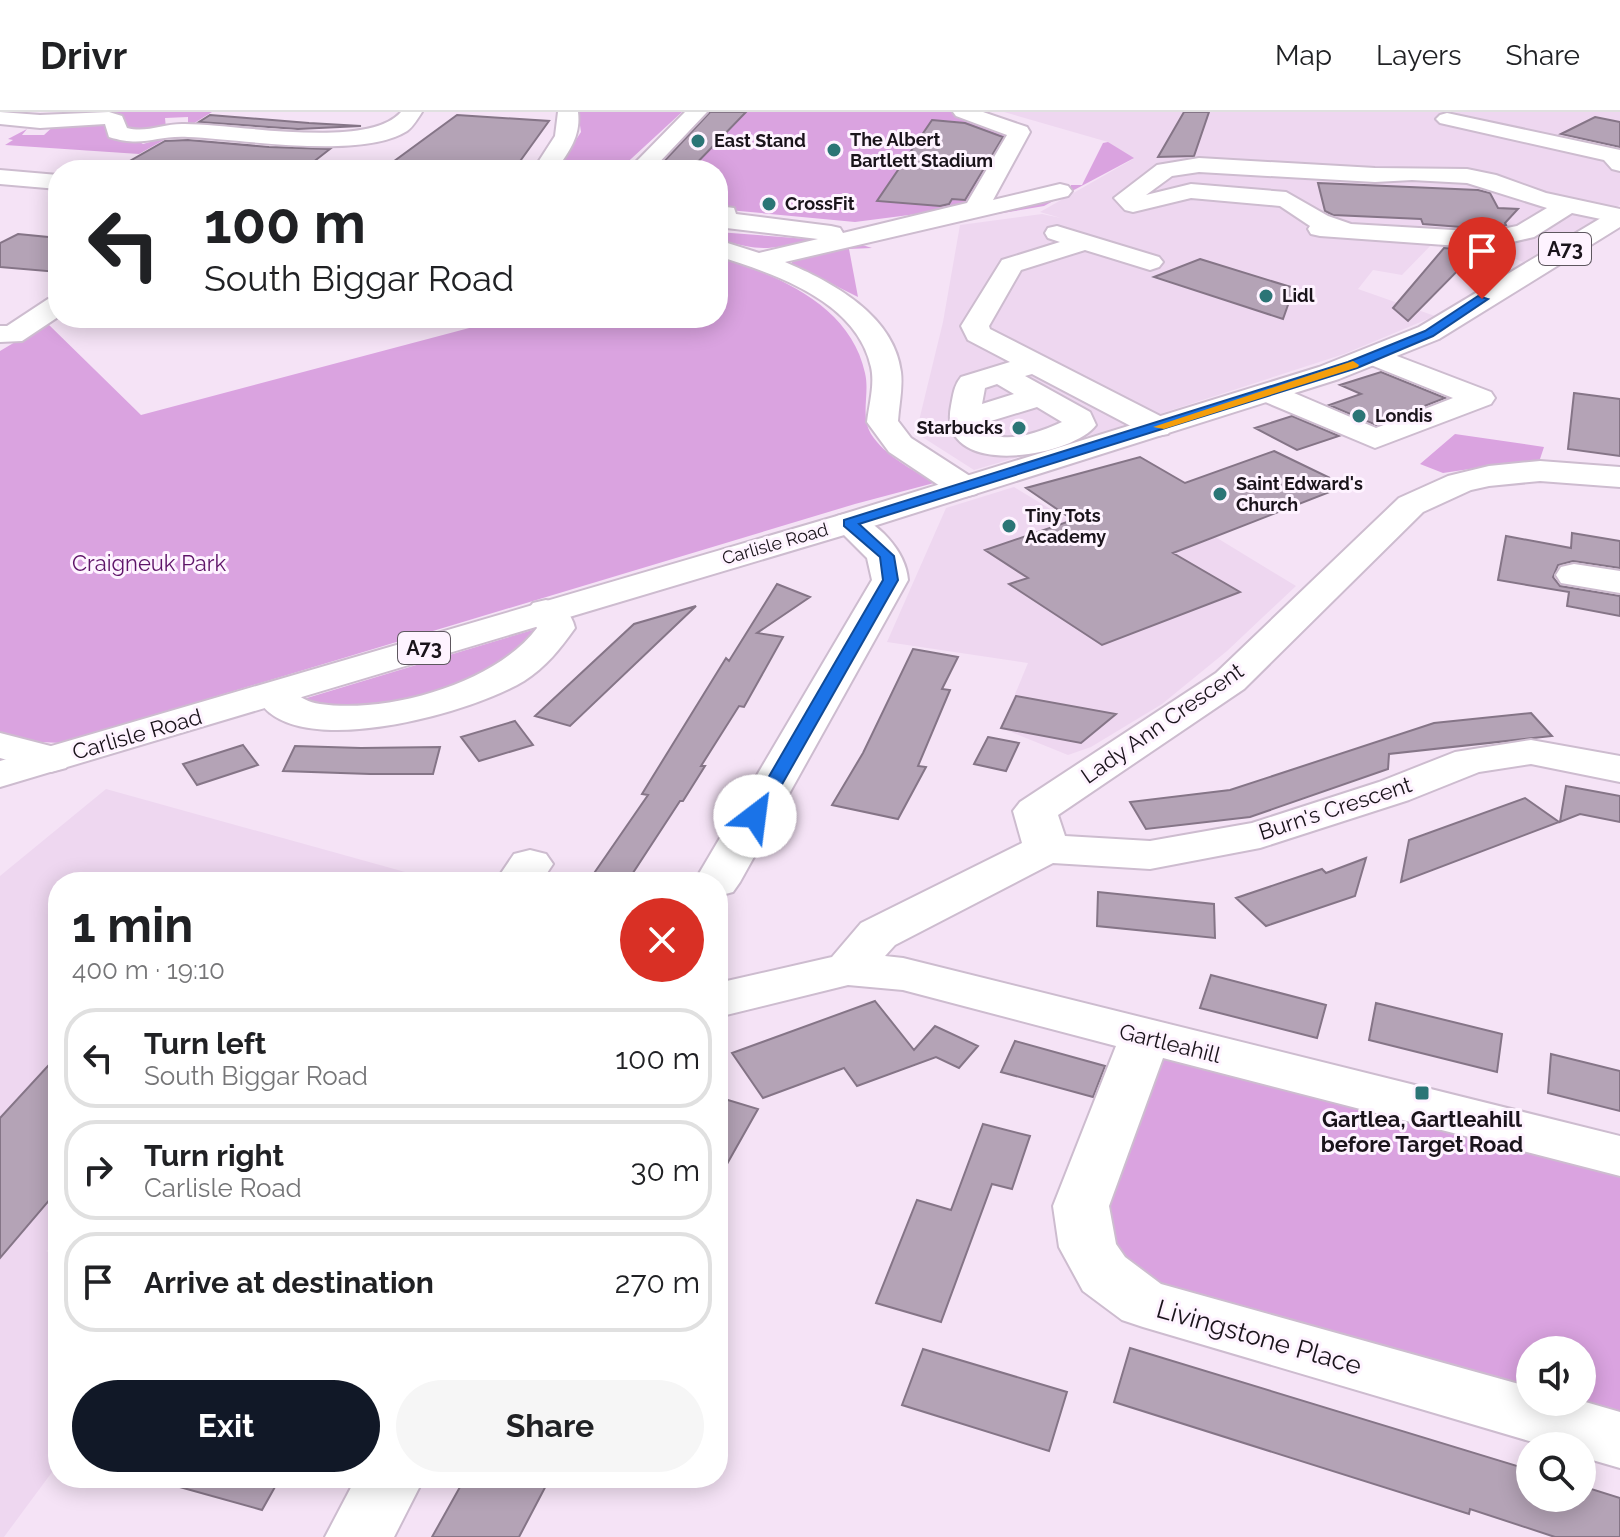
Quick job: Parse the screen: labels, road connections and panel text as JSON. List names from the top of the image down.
{
  "streets": {
    "street": [
      "A73",
      "Carlisle Road",
      "Lady Ann Crescent",
      "Burn's Crescent",
      "Gartleahill",
      "Livingstone Place"
    ]
  },
  "crossings": [
    ["Lady Ann Crescent", "Burn's Crescent"],
    ["Gartleahill", "Livingstone Place"]
  ],
  "parks": ["Craigneuk Park"],
  "places": {
    "other": [
      "East Stand",
      "The Albert Bartlett Stadium",
      "CrossFit",
      "Lidl",
      "Londis",
      "Starbucks",
      "Saint Edward's Church",
      "Tiny Tots Academy"
    ],
    "transit": ["Gartlea, Gartleahill before Target Road"]
  },
  "page": {
    "header": "Drivr",
    "nav": ["Map", "Layers", "Share"],
    "turn": ["100 m", "South Biggar Road"],
    "heading": ["1 min", "400 m · 19:10"],
    "list": [
      {
        "name": "Turn left",
        "note": "South Biggar Road",
        "value": "100 m"
      },
      {
        "name": "Turn right",
        "note": "Carlisle Road",
        "value": "30 m"
      },
      {
        "name": "Arrive at destination",
        "value": "270 m"
      }
    ],
    "buttons": ["Exit", "Share"]
  }
}
